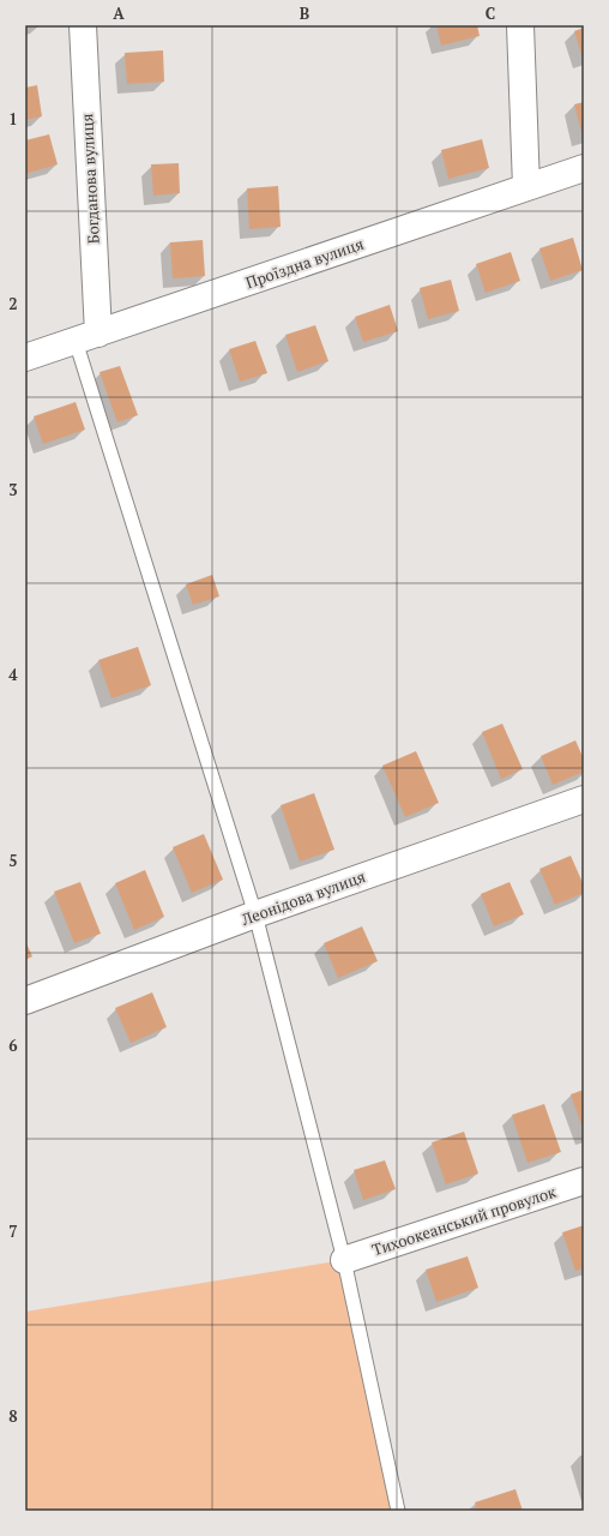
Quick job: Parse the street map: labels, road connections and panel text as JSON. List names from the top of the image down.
{
  "streets": {
    "street": [
      "Богданова вулиця",
      "Проїздна вулиця",
      "Леонідова вулиця",
      "Тихоокеанський провулок"
    ]
  },
  "crossings": [
    ["Богданова вулиця", "Проїздна вулиця"]
  ],
  "grid": {
    "columns": ["A", "B", "C"],
    "rows": [
      "1",
      "2",
      "3",
      "4",
      "5",
      "6",
      "7",
      "8"
    ]
  }
}
